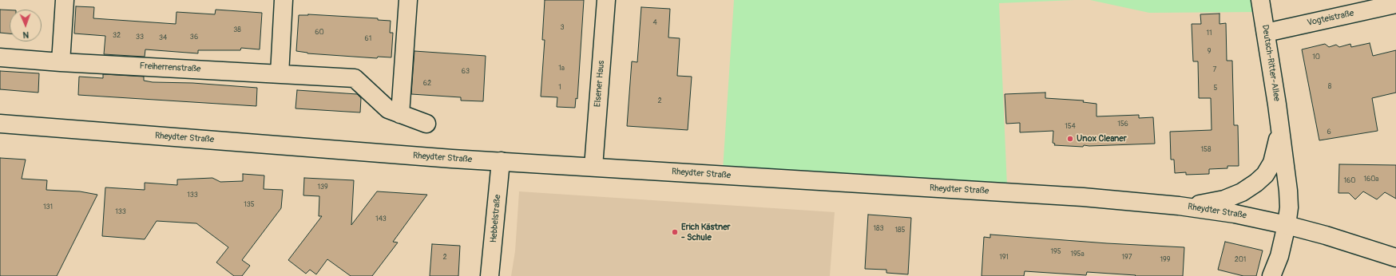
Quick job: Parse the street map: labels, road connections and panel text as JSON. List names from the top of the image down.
{
  "streets": {
    "street": [
      "Vogteistraße",
      "Deutsch-Ritter-Allee",
      "Freiherrenstraße",
      "Elsener Haus",
      "Rheydter Straße",
      "Hebbelstraße"
    ]
  },
  "crossings": [
    ["Vogteistraße", "Deutsch-Ritter-Allee"],
    ["Deutsch-Ritter-Allee", "Rheydter Straße"],
    ["Elsener Haus", "Rheydter Straße"],
    ["Rheydter Straße", "Hebbelstraße"]
  ],
  "places": ["Unox Cleaner", "Erich Kästner - Schule"],
  "house_numbers": [
    "4",
    "3",
    "38",
    "60",
    "11",
    "32",
    "33",
    "36",
    "34",
    "61",
    "9",
    "10",
    "1a",
    "7",
    "63",
    "62",
    "8",
    "1",
    "5",
    "2",
    "156",
    "154",
    "6",
    "158",
    "160a",
    "160",
    "139",
    "133",
    "135",
    "131",
    "133",
    "143",
    "183",
    "185",
    "195",
    "195a",
    "2",
    "191",
    "197",
    "199",
    "201"
  ],
  "north": "bottom"
}
